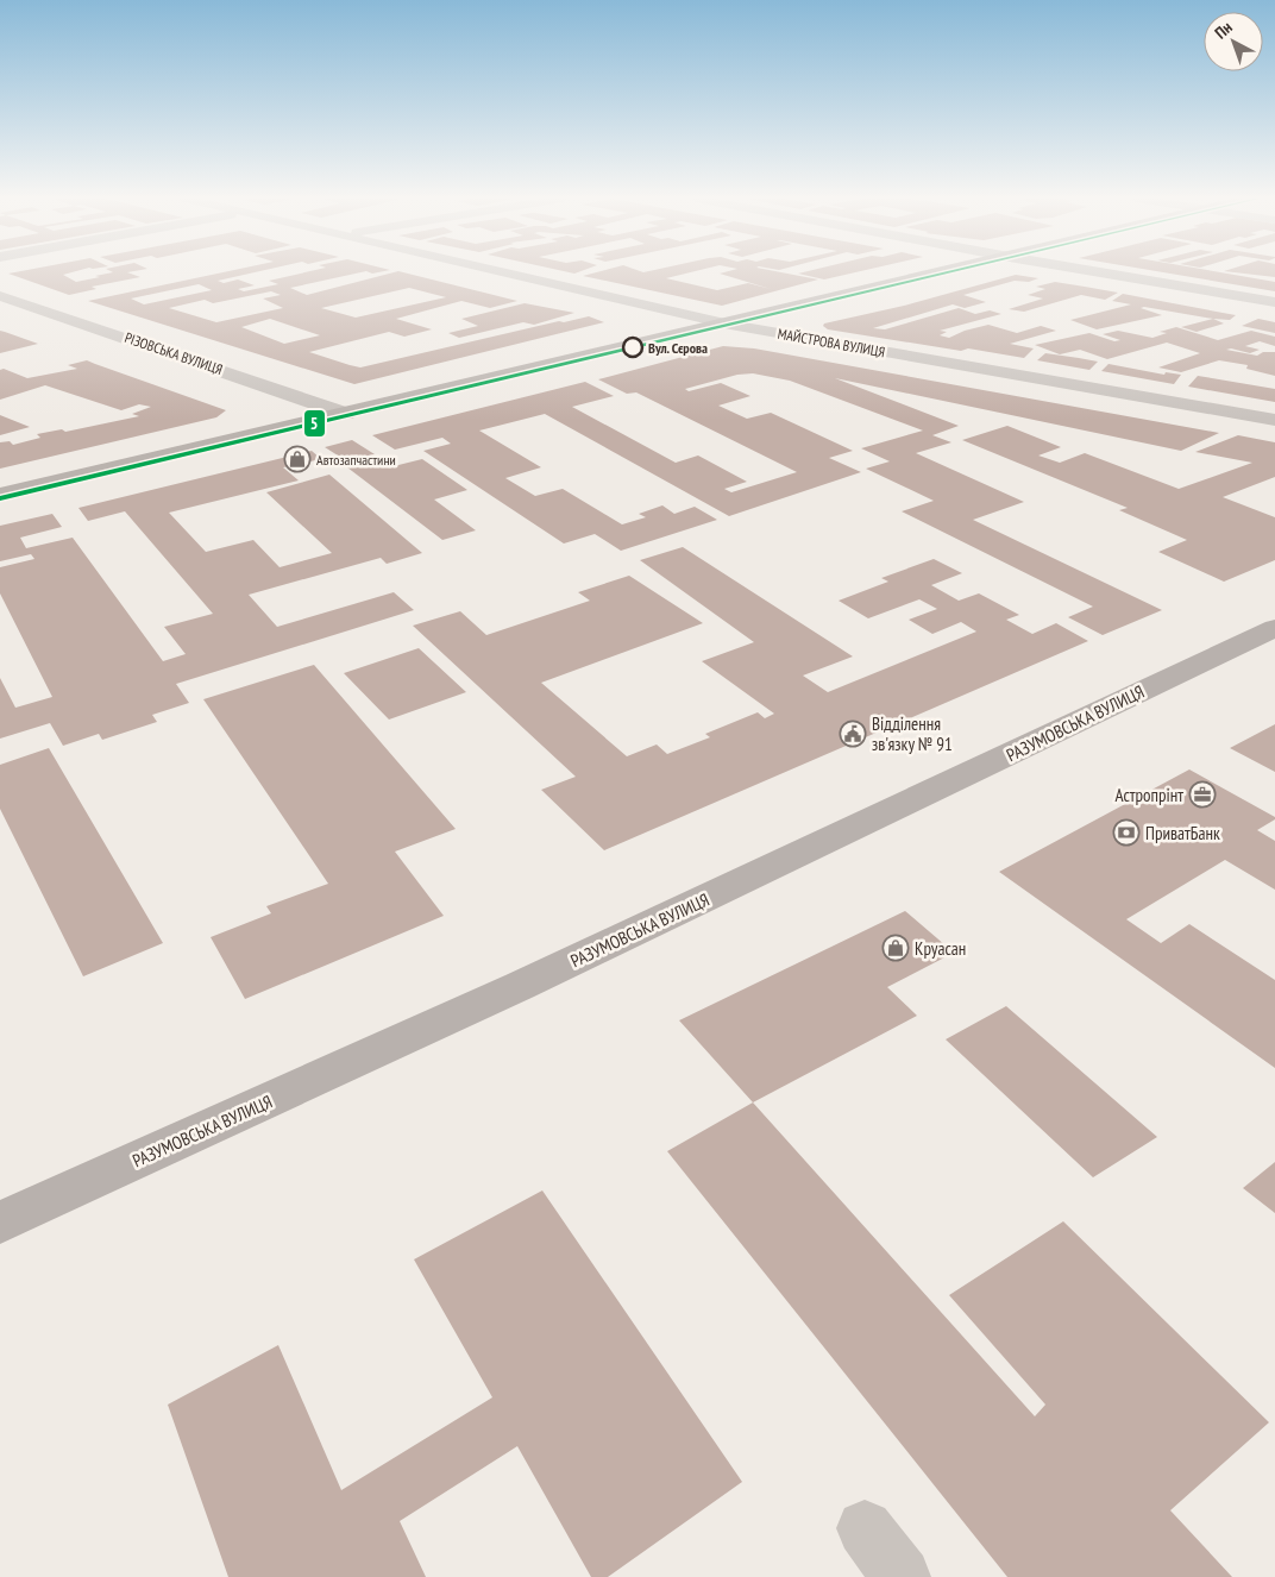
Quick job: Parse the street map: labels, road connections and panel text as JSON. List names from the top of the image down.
{
  "streets": {
    "main road": ["РАЗУМОВСЬКА ВУЛИЦЯ"],
    "street": ["МАЙСТРОВА ВУЛИЦЯ", "РІЗОВСЬКА ВУЛИЦЯ"]
  },
  "places": {
    "other": ["Вул. Сєрова"],
    "shop": ["Автозапчастини", "Круасан"],
    "public building": ["Відділення зв'язку № 91"],
    "office": ["Астропрінт"],
    "bank": ["ПриватБанк"]
  },
  "lines": ["transit line 5"],
  "north": "top left"
}
